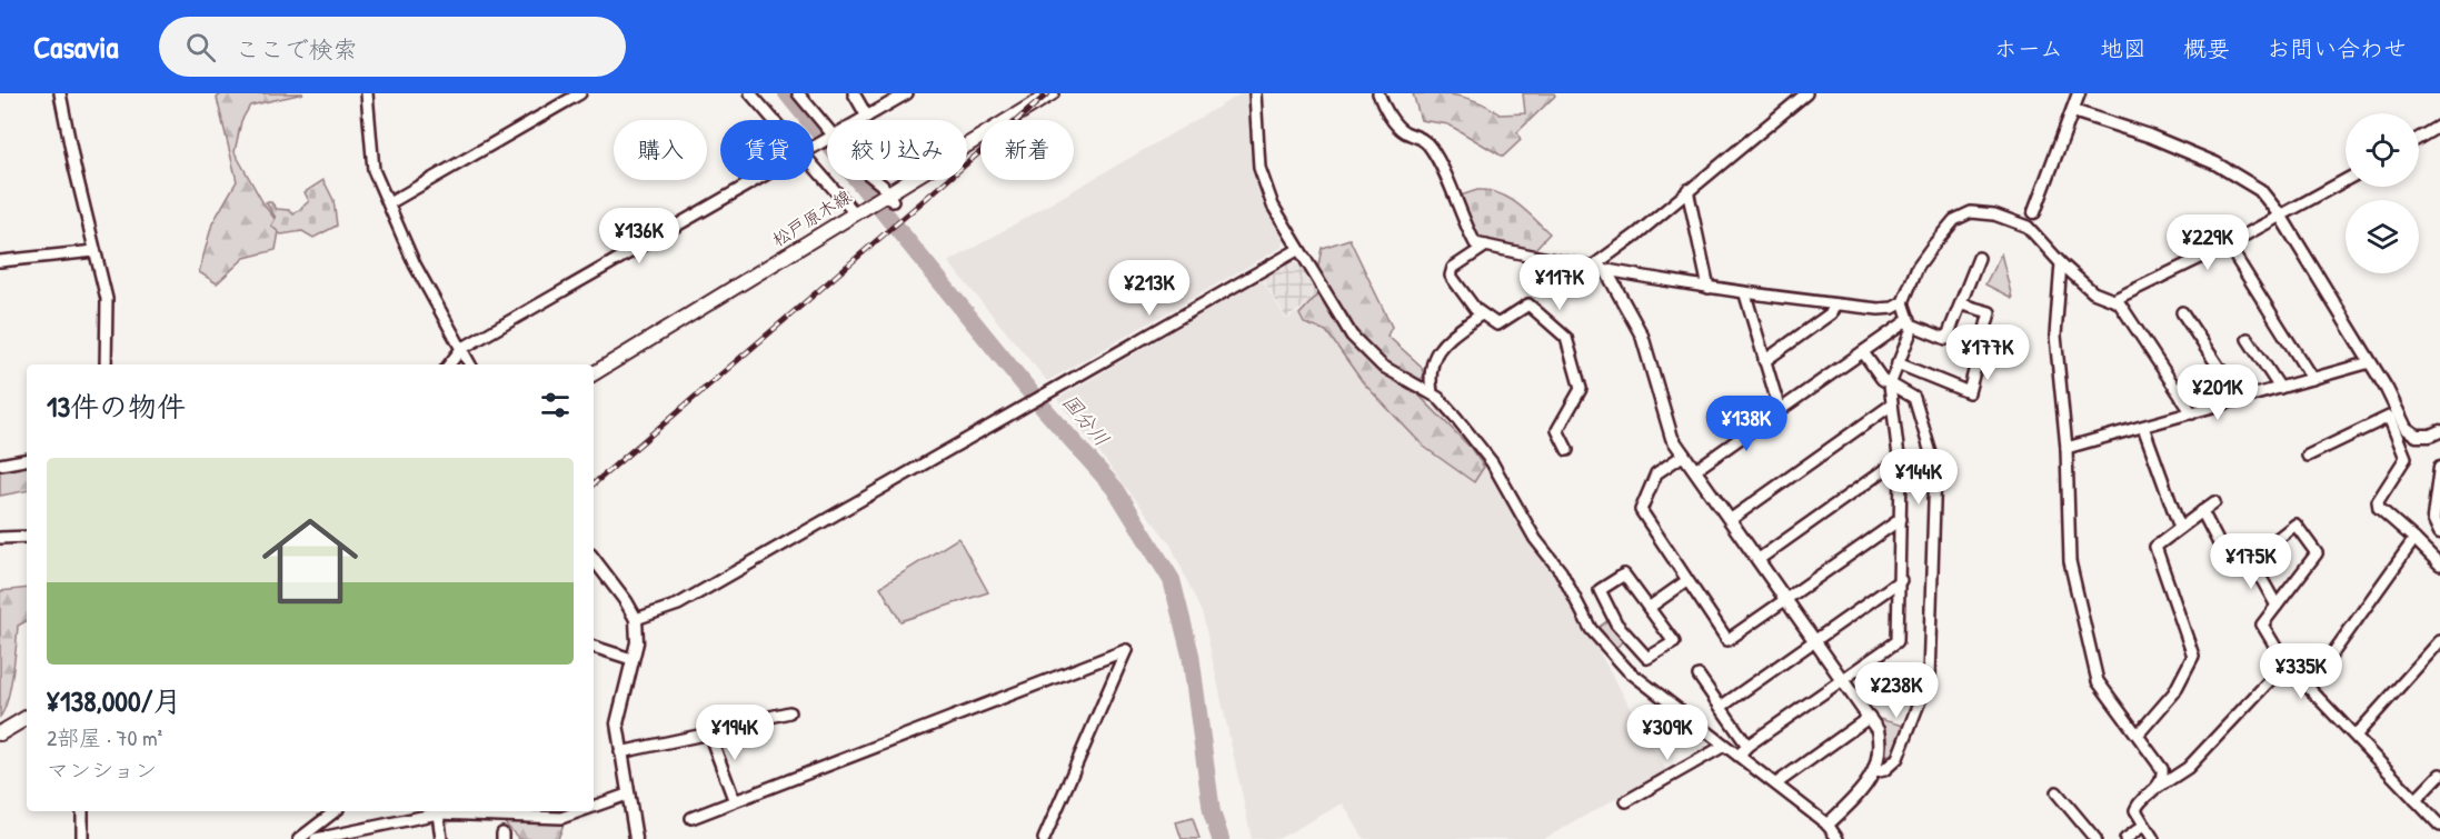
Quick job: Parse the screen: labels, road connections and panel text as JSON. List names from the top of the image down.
{
  "streets": {
    "main road": ["松戸原木線"]
  },
  "water": ["国分川"],
  "page": {
    "header": "Casavia",
    "search": "ここで検索",
    "nav": [
      "ホーム",
      "地図",
      "概要",
      "お問い合わせ"
    ],
    "chip": [
      "購入",
      "賃貸",
      "絞り込み",
      "新着"
    ],
    "price": [
      "¥136K",
      "¥229K",
      "¥117K",
      "¥213K",
      "¥177K",
      "¥201K",
      "¥138K",
      "¥144K",
      "¥175K",
      "¥335K",
      "¥238K",
      "¥194K",
      "¥309K"
    ],
    "heading": "13件の物件",
    "list": [
      {
        "name": "¥138,000/月",
        "note": "2部屋 · 70 m² · マンション"
      }
    ]
  }
}
